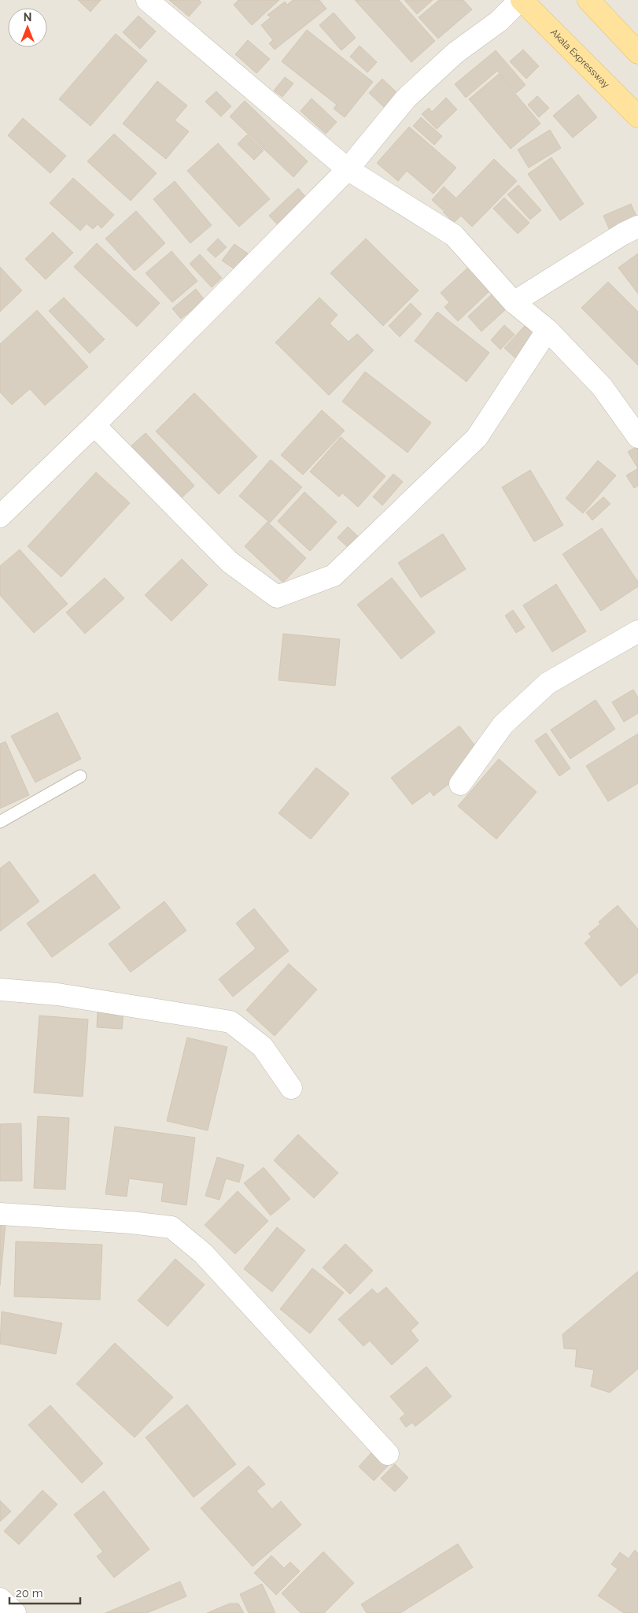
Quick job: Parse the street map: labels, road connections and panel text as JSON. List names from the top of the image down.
{
  "streets": {
    "main road": ["Akala Expressway"]
  },
  "scale_bar": "20 m",
  "north": "top"
}
